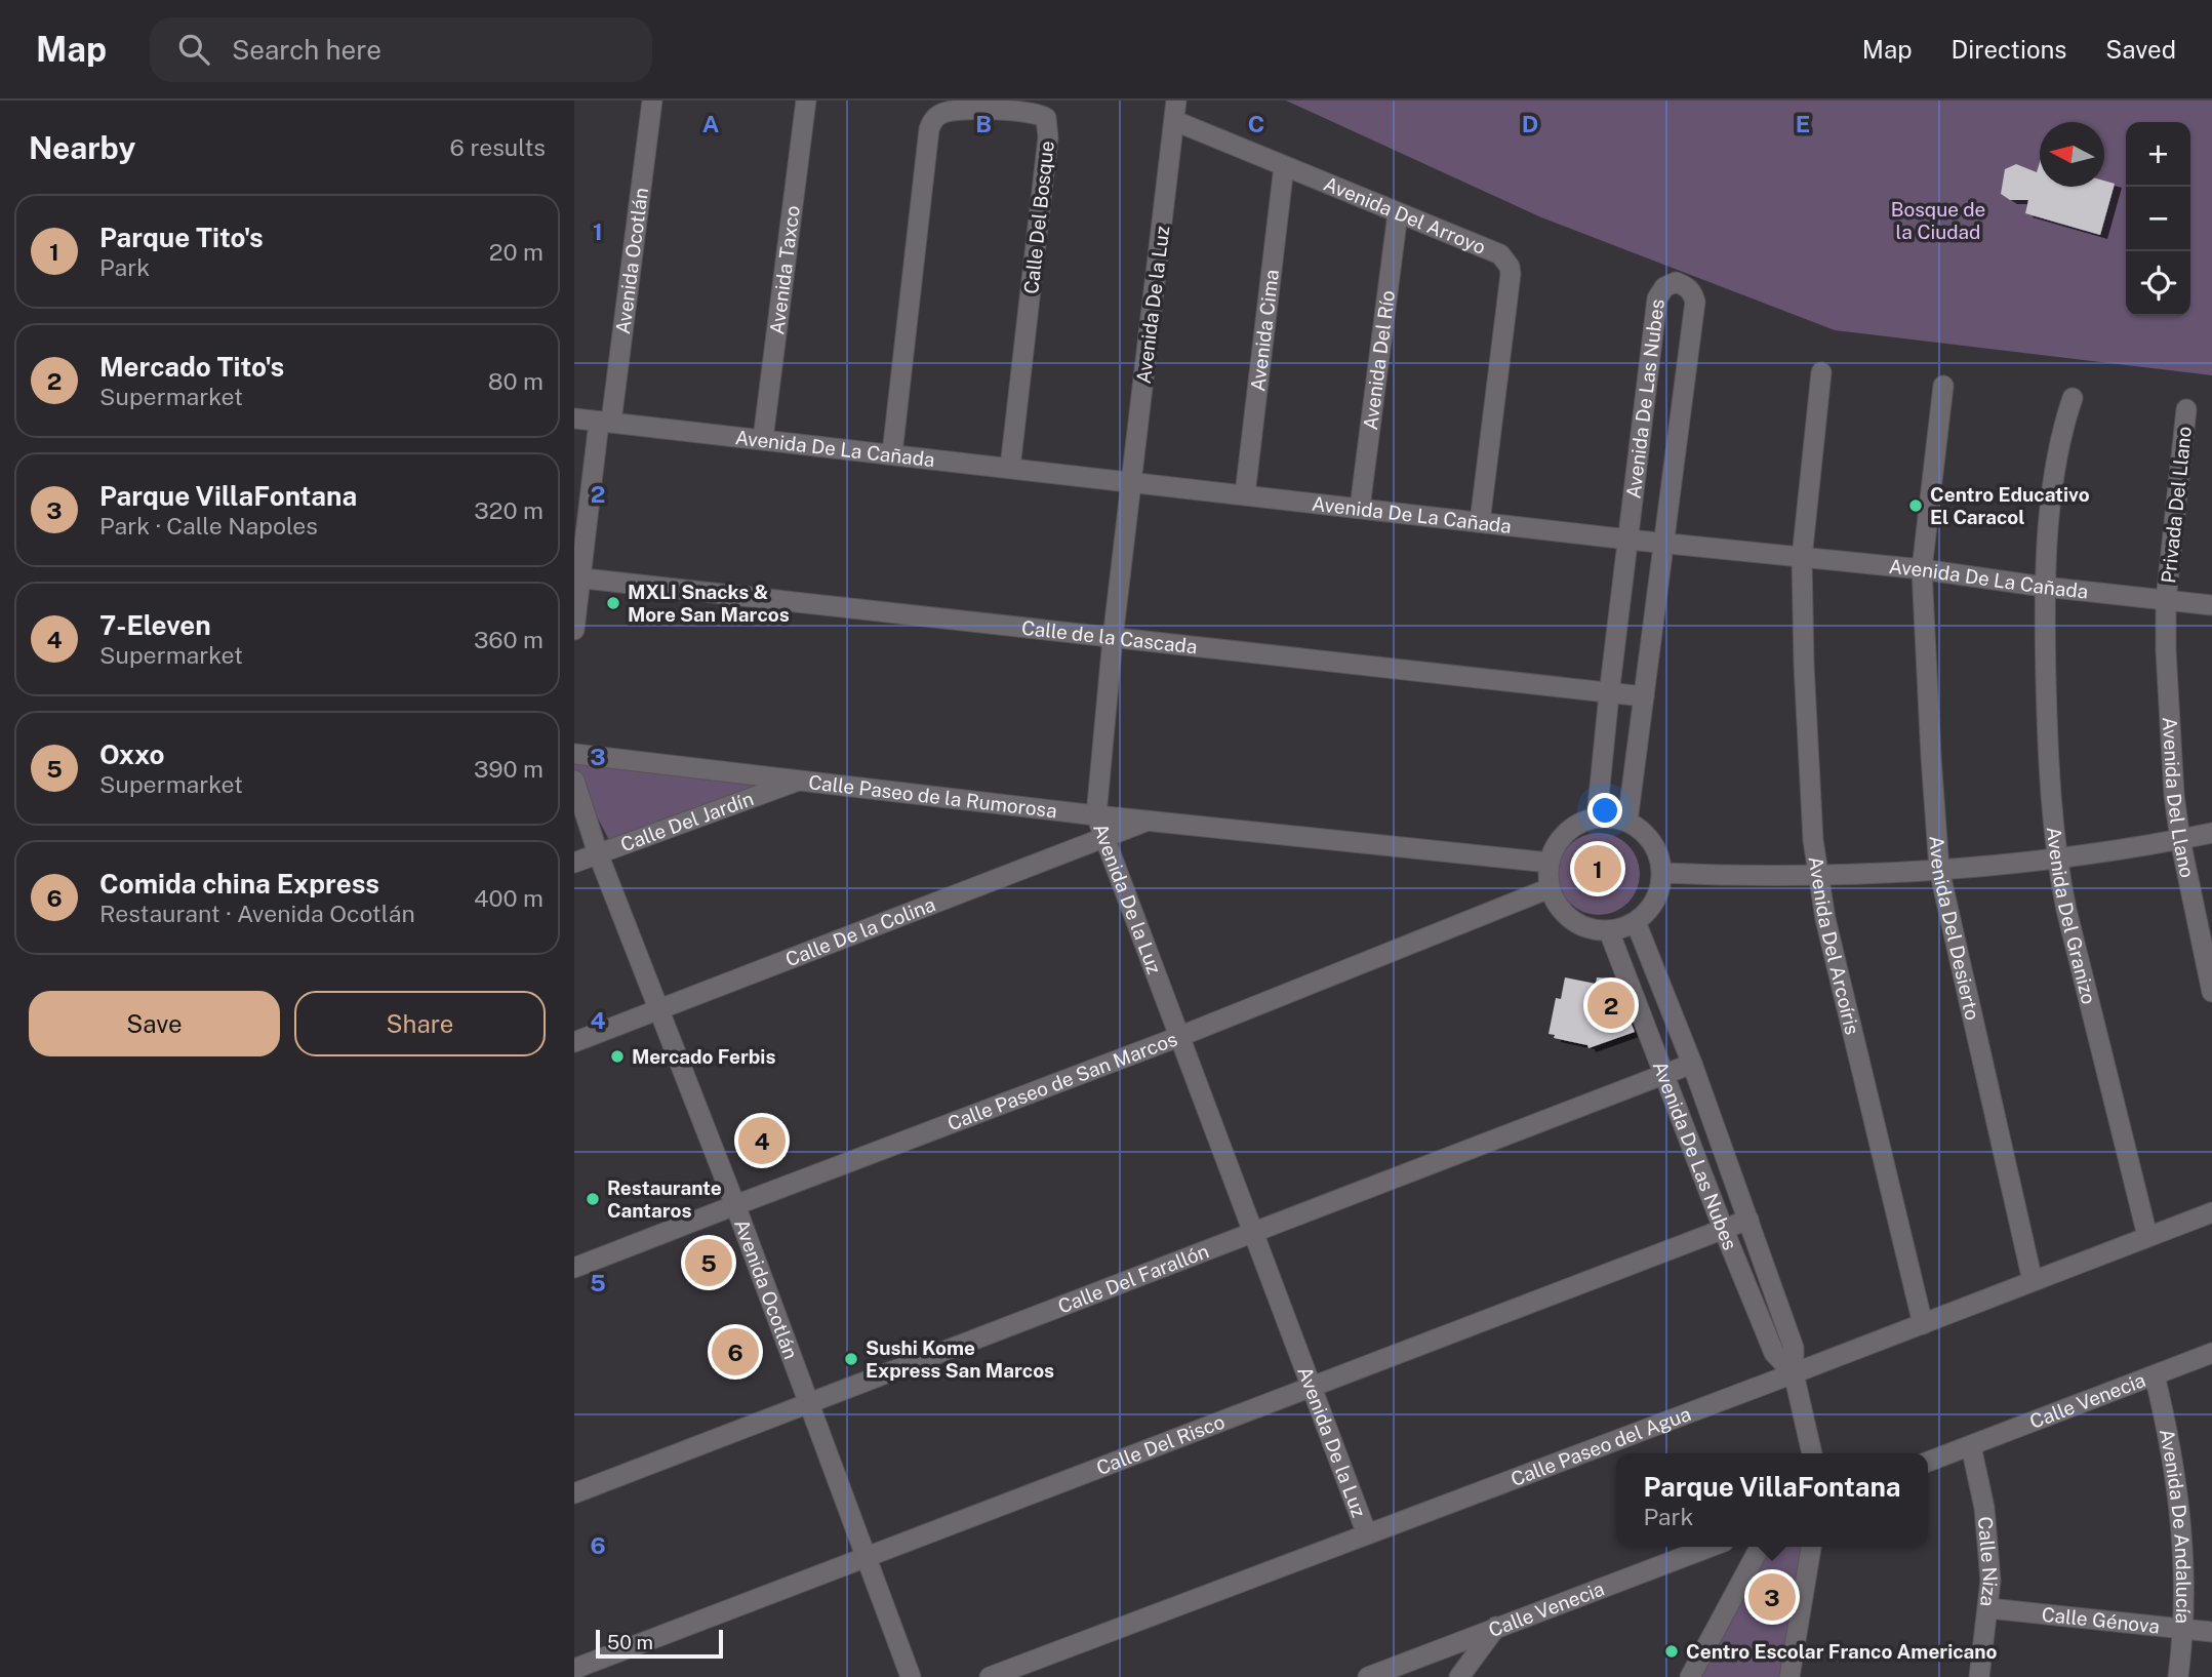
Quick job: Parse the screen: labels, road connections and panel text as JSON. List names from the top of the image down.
{
  "streets": {
    "street": [
      "Avenida Del Arroyo",
      "Calle Del Bosque",
      "Avenida Ocotlán",
      "Avenida Taxco",
      "Avenida De la Luz",
      "Avenida Cima",
      "Avenida Del Río",
      "Avenida De Las Nubes",
      "Avenida De La Cañada",
      "Privada Del Llano",
      "Calle de la Cascada",
      "Calle Paseo de la Rumorosa",
      "Avenida Del Llano",
      "Calle Del Jardín",
      "Avenida Del Granizo",
      "Avenida Del Desierto",
      "Calle De la Colina",
      "Avenida Del Arcoíris",
      "Calle Paseo de San Marcos",
      "Calle Del Farallón",
      "Calle Venecia",
      "Calle Del Risco",
      "Calle Paseo del Agua",
      "Avenida De Andalucía",
      "Calle Niza",
      "Calle Génova"
    ]
  },
  "crossings": [
    ["Avenida Del Arroyo", "Avenida De la Luz"],
    ["Avenida Del Arroyo", "Avenida Cima"],
    ["Avenida Del Arroyo", "Avenida Del Río"],
    ["Avenida Del Arroyo", "Avenida De La Cañada"],
    ["Calle Del Bosque", "Avenida De La Cañada"],
    ["Avenida Ocotlán", "Avenida De La Cañada"],
    ["Avenida Ocotlán", "Calle de la Cascada"],
    ["Avenida Ocotlán", "Calle Del Jardín"],
    ["Avenida Ocotlán", "Calle De la Colina"],
    ["Avenida Ocotlán", "Calle Paseo de San Marcos"],
    ["Avenida Ocotlán", "Calle Del Farallón"],
    ["Avenida Ocotlán", "Calle Del Risco"],
    ["Avenida Taxco", "Avenida De La Cañada"],
    ["Avenida De la Luz", "Avenida De La Cañada"],
    ["Avenida De la Luz", "Calle de la Cascada"],
    ["Avenida De la Luz", "Calle Paseo de la Rumorosa"],
    ["Avenida De la Luz", "Calle De la Colina"],
    ["Avenida De la Luz", "Calle Paseo de San Marcos"],
    ["Avenida De la Luz", "Calle Del Farallón"],
    ["Avenida De la Luz", "Calle Del Risco"],
    ["Avenida De la Luz", "Calle Paseo del Agua"],
    ["Avenida Cima", "Avenida De La Cañada"],
    ["Avenida Del Río", "Avenida De La Cañada"],
    ["Avenida De Las Nubes", "Avenida De La Cañada"],
    ["Avenida De Las Nubes", "Calle de la Cascada"],
    ["Avenida De Las Nubes", "Calle Paseo de la Rumorosa"],
    ["Avenida De Las Nubes", "Calle Paseo de San Marcos"],
    ["Avenida De Las Nubes", "Calle Del Farallón"],
    ["Avenida De Las Nubes", "Calle Del Risco"],
    ["Avenida De Las Nubes", "Calle Paseo del Agua"],
    ["Avenida De La Cañada", "Privada Del Llano"],
    ["Avenida De La Cañada", "Avenida Del Llano"],
    ["Avenida De La Cañada", "Avenida Del Granizo"],
    ["Avenida De La Cañada", "Avenida Del Desierto"],
    ["Avenida De La Cañada", "Avenida Del Arcoíris"],
    ["Privada Del Llano", "Avenida Del Llano"],
    ["Calle Paseo de la Rumorosa", "Calle Del Jardín"],
    ["Calle Paseo de la Rumorosa", "Calle De la Colina"],
    ["Calle Paseo de la Rumorosa", "Calle Paseo de San Marcos"],
    ["Avenida Del Granizo", "Calle Paseo del Agua"],
    ["Avenida Del Desierto", "Calle Paseo del Agua"],
    ["Avenida Del Arcoíris", "Calle Paseo del Agua"],
    ["Calle Venecia", "Avenida De Andalucía"],
    ["Calle Venecia", "Calle Niza"],
    ["Avenida De Andalucía", "Calle Génova"],
    ["Calle Niza", "Calle Génova"]
  ],
  "parks": ["Bosque de la Ciudad"],
  "places": [
    "Centro Educativo El Caracol",
    "MXLI Snacks & More San Marcos",
    "Mercado Ferbis",
    "Restaurante Cantaros",
    "Sushi Kome Express San Marcos",
    "Centro Escolar Franco Americano"
  ],
  "scale_bar": "50 m",
  "north": "left",
  "page": {
    "header": "Map",
    "search": "Search here",
    "nav": ["Map", "Directions", "Saved"],
    "heading": ["Nearby", "6 results"],
    "map_buttons": ["+", "−"],
    "list": [
      {
        "mark": "1",
        "name": "Parque Tito's",
        "note": "Park",
        "value": "20 m"
      },
      {
        "mark": "2",
        "name": "Mercado Tito's",
        "note": "Supermarket",
        "value": "80 m"
      },
      {
        "mark": "3",
        "name": "Parque VillaFontana",
        "note": "Park · Calle Napoles",
        "value": "320 m"
      },
      {
        "mark": "4",
        "name": "7-Eleven",
        "note": "Supermarket",
        "value": "360 m"
      },
      {
        "mark": "5",
        "name": "Oxxo",
        "note": "Supermarket",
        "value": "390 m"
      },
      {
        "mark": "6",
        "name": "Comida china Express",
        "note": "Restaurant · Avenida Ocotlán",
        "value": "400 m"
      }
    ],
    "pins": [
      "1",
      "2",
      "4",
      "5",
      "6",
      "3"
    ],
    "buttons": ["Save", "Share"],
    "popup": ["Parque VillaFontana", "Park"],
    "scale": "50 m"
  },
  "grid": {
    "columns": [
      "A",
      "B",
      "C",
      "D",
      "E"
    ],
    "rows": [
      "1",
      "2",
      "3",
      "4",
      "5",
      "6"
    ]
  }
}
